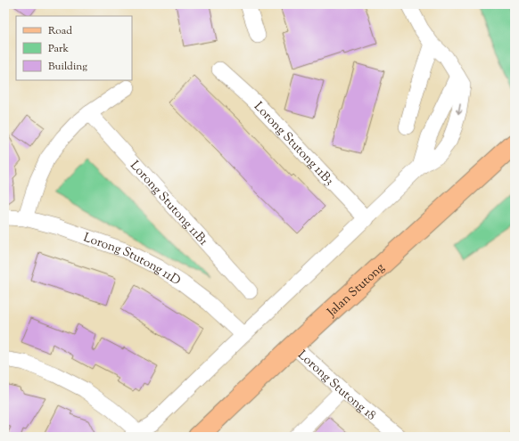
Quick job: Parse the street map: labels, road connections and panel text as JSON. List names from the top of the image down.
{
  "streets": {
    "main road": ["Jalan Stutong"],
    "street": [
      "Lorong Stutong 11B3",
      "Lorong Stutong 11B1",
      "Lorong Stutong 11D",
      "Lorong Stutong 18"
    ]
  },
  "crossings": [
    ["Jalan Stutong", "Lorong Stutong 18"]
  ],
  "legend": ["Road", "Park", "Building"]
}
